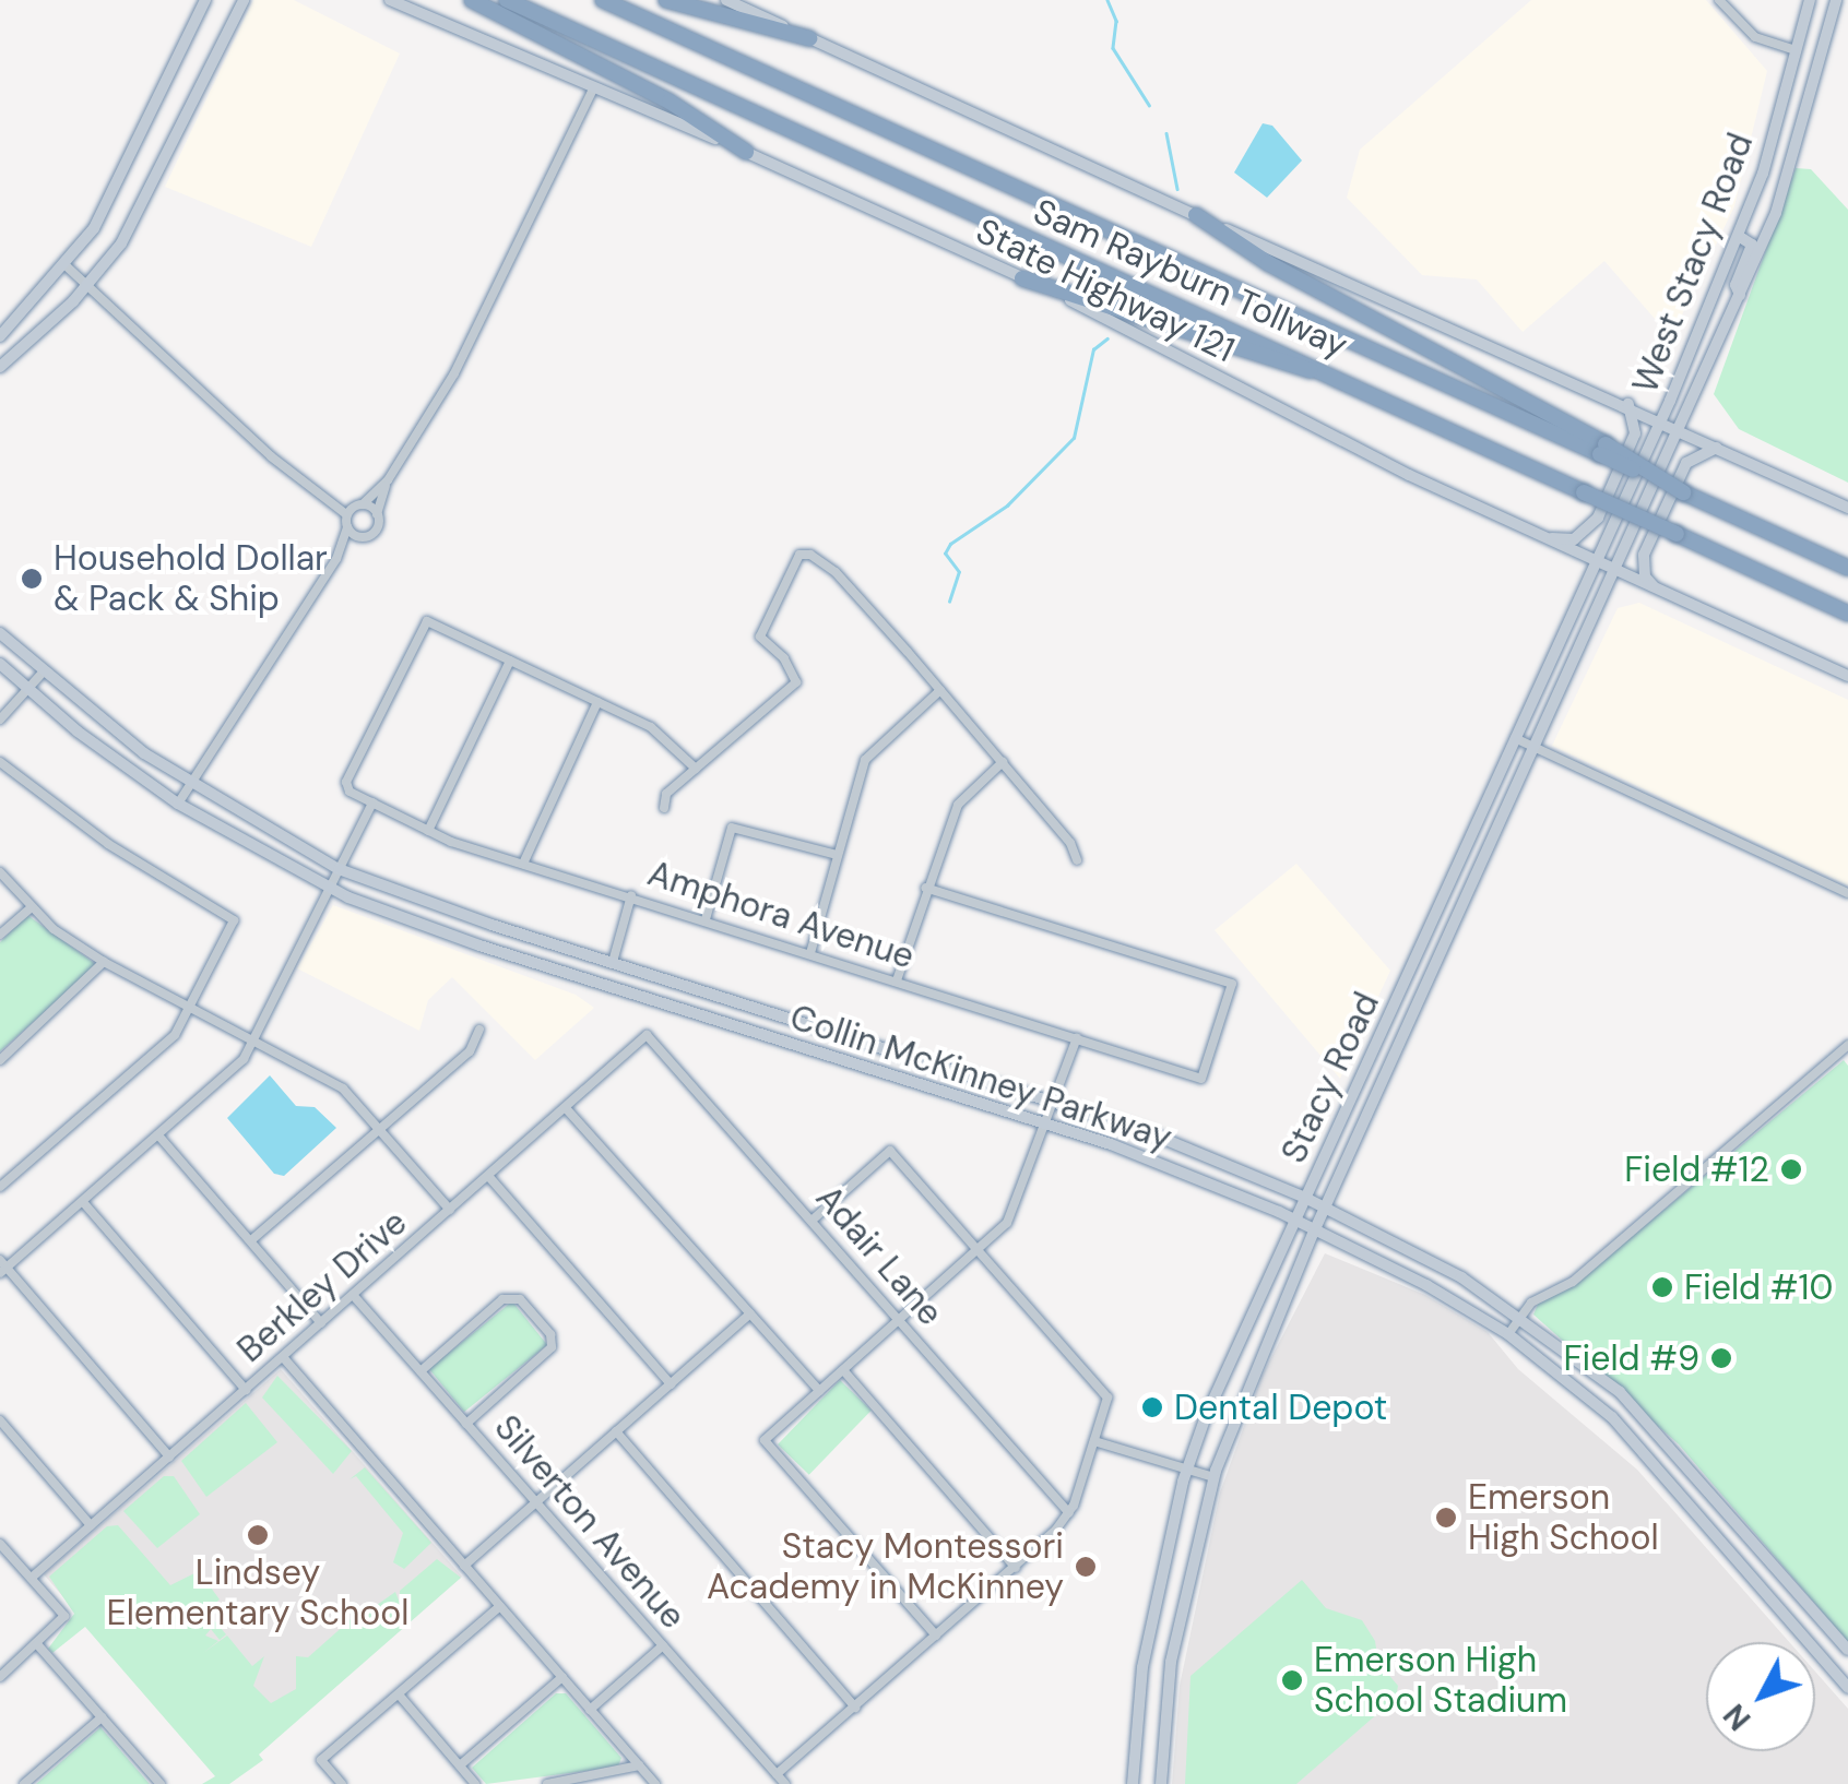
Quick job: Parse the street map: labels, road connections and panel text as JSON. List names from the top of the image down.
{
  "streets": {
    "highway": ["Sam Rayburn Tollway"],
    "main road": [
      "West Stacy Road",
      "State Highway 121",
      "Collin McKinney Parkway",
      "Stacy Road"
    ],
    "street": [
      "Amphora Avenue",
      "Adair Lane",
      "Berkley Drive",
      "Silverton Avenue"
    ]
  },
  "crossings": [
    ["West Stacy Road", "Stacy Road"],
    ["State Highway 121", "Stacy Road"],
    ["Collin McKinney Parkway", "Stacy Road"],
    ["Adair Lane", "Berkley Drive"],
    ["Berkley Drive", "Silverton Avenue"]
  ],
  "places": [
    "Household Dollar & Pack & Ship",
    "Field #12",
    "Field #10",
    "Field #9",
    "Dental Depot",
    "Emerson High School",
    "Lindsey Elementary School",
    "Stacy Montessori Academy in McKinney",
    "Emerson High School Stadium"
  ],
  "north": "bottom left"
}
